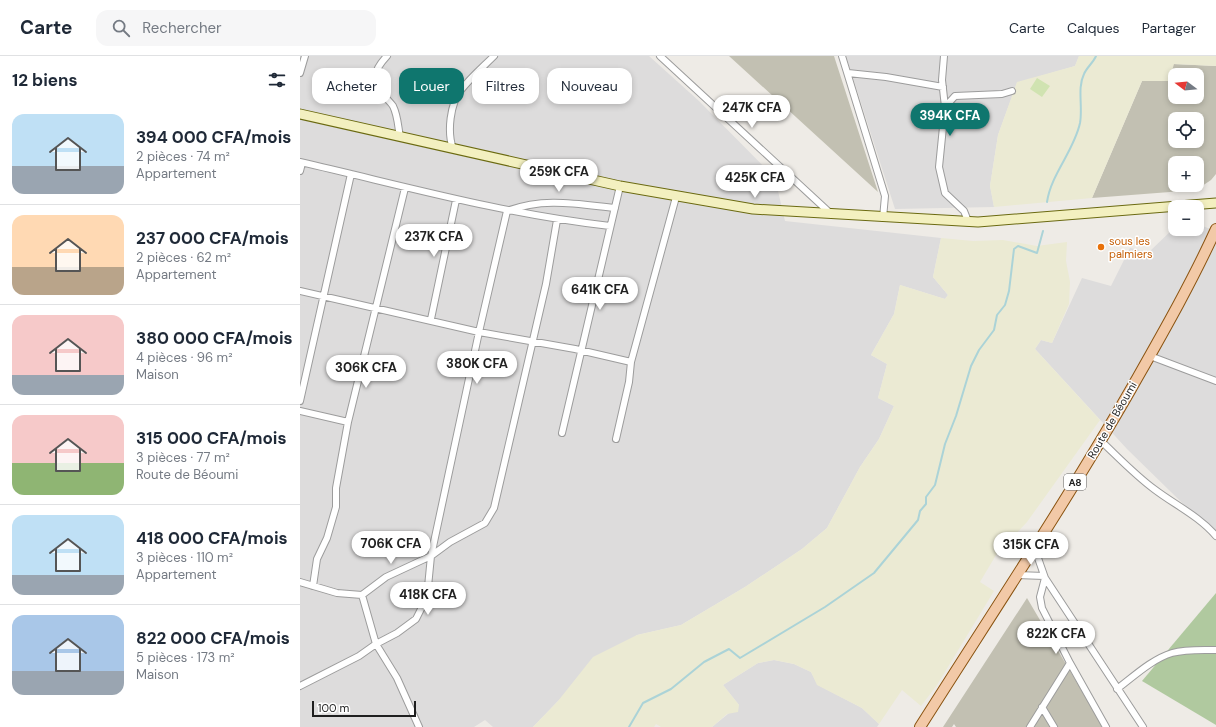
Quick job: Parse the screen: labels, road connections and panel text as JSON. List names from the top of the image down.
{
  "streets": {
    "main road": ["Route de Béoumi", "A8"]
  },
  "places": ["sous les palmiers"],
  "scale_bar": "100 m",
  "north": "left",
  "page": {
    "header": "Carte",
    "search": "Rechercher",
    "nav": ["Carte", "Calques", "Partager"],
    "heading": "12 biens",
    "map_buttons": ["+", "−"],
    "chip": [
      "Acheter",
      "Louer",
      "Filtres",
      "Nouveau"
    ],
    "price": [
      "247K CFA",
      "394K CFA",
      "259K CFA",
      "425K CFA",
      "237K CFA",
      "641K CFA",
      "380K CFA",
      "306K CFA",
      "706K CFA",
      "315K CFA",
      "418K CFA",
      "822K CFA"
    ],
    "list": [
      {
        "name": "394 000 CFA/mois",
        "note": "2 pièces · 74 m² · Appartement"
      },
      {
        "name": "237 000 CFA/mois",
        "note": "2 pièces · 62 m² · Appartement"
      },
      {
        "name": "380 000 CFA/mois",
        "note": "4 pièces · 96 m² · Maison"
      },
      {
        "name": "315 000 CFA/mois",
        "note": "3 pièces · 77 m² · Route de Béoumi"
      },
      {
        "name": "418 000 CFA/mois",
        "note": "3 pièces · 110 m² · Appartement"
      },
      {
        "name": "822 000 CFA/mois",
        "note": "5 pièces · 173 m² · Maison"
      }
    ],
    "scale": "100 m"
  }
}
